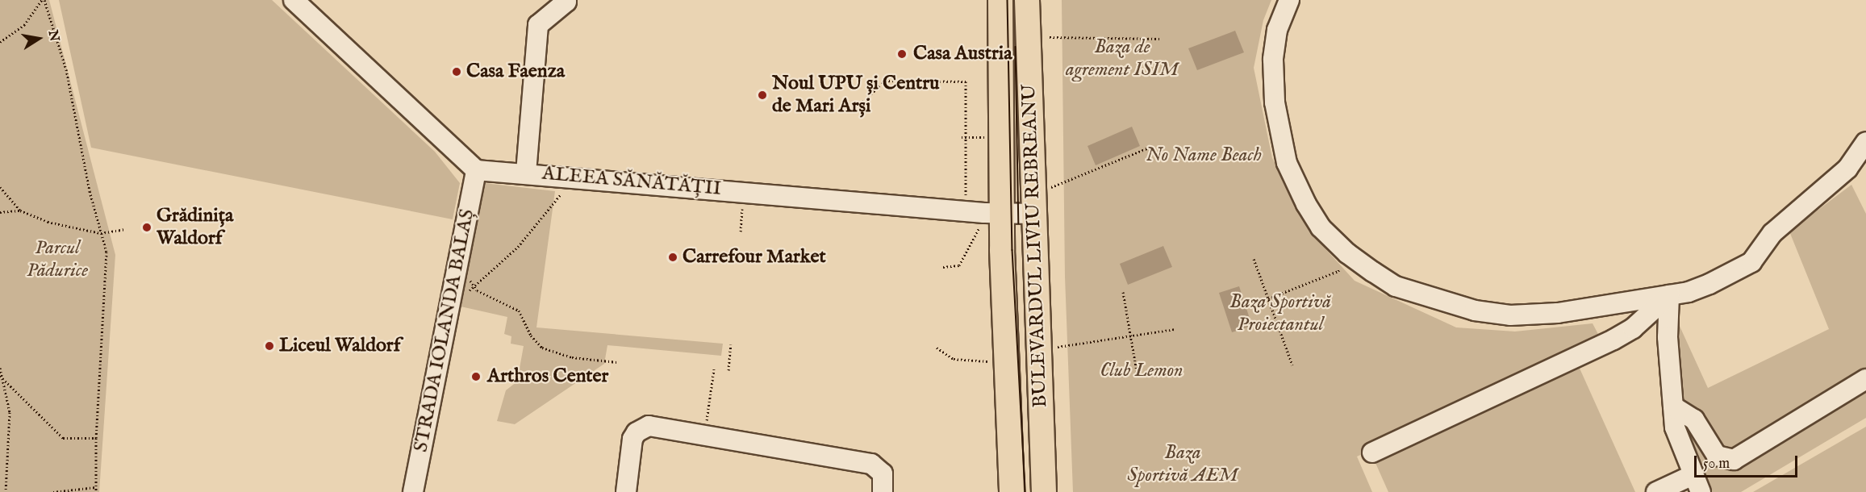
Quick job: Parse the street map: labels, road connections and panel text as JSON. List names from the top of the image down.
{
  "streets": {
    "main road": ["BULEVARDUL LIVIU REBREANU"],
    "street": ["ALEEA SĂNĂTĂȚII", "STRADA IOLANDA BALAȘ"]
  },
  "crossings": [
    ["ALEEA SĂNĂTĂȚII", "BULEVARDUL LIVIU REBREANU"],
    ["ALEEA SĂNĂTĂȚII", "STRADA IOLANDA BALAȘ"]
  ],
  "parks": [
    "Baza de agrement ISIM",
    "No Name Beach",
    "Parcul Pădurice",
    "Baza Sportivă Proiectantul",
    "Club Lemon",
    "Baza Sportivă AEM"
  ],
  "places": [
    "Casa Austria",
    "Casa Faenza",
    "Noul UPU și Centru de Mari Arși",
    "Grădinița Waldorf",
    "Carrefour Market",
    "Liceul Waldorf",
    "Arthros Center"
  ],
  "scale_bar": "50 m",
  "north": "right"
}
